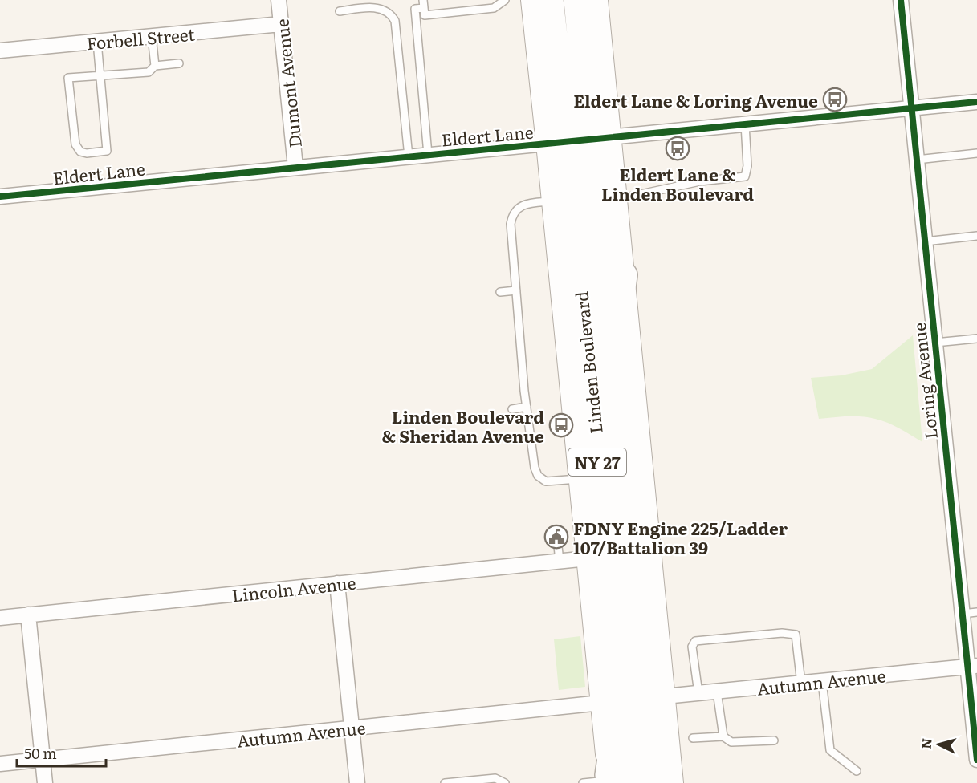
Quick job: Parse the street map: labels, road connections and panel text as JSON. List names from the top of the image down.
{
  "streets": {
    "highway": ["Linden Boulevard", "NY 27"],
    "street": [
      "Forbell Street",
      "Dumont Avenue",
      "Eldert Lane",
      "Loring Avenue",
      "Lincoln Avenue",
      "Autumn Avenue"
    ]
  },
  "crossings": [
    ["Forbell Street", "Dumont Avenue"],
    ["Dumont Avenue", "Eldert Lane"],
    ["Eldert Lane", "Linden Boulevard"],
    ["Eldert Lane", "Loring Avenue"],
    ["Linden Boulevard", "Lincoln Avenue"],
    ["Linden Boulevard", "Autumn Avenue"],
    ["Loring Avenue", "Autumn Avenue"]
  ],
  "places": {
    "bus stop": ["Eldert Lane & Loring Avenue", "Eldert Lane & Linden Boulevard", "Linden Boulevard & Sheridan Avenue"],
    "public building": ["FDNY Engine 225/Ladder 107/Battalion 39"]
  },
  "scale_bar": "50 m",
  "north": "left"
}
